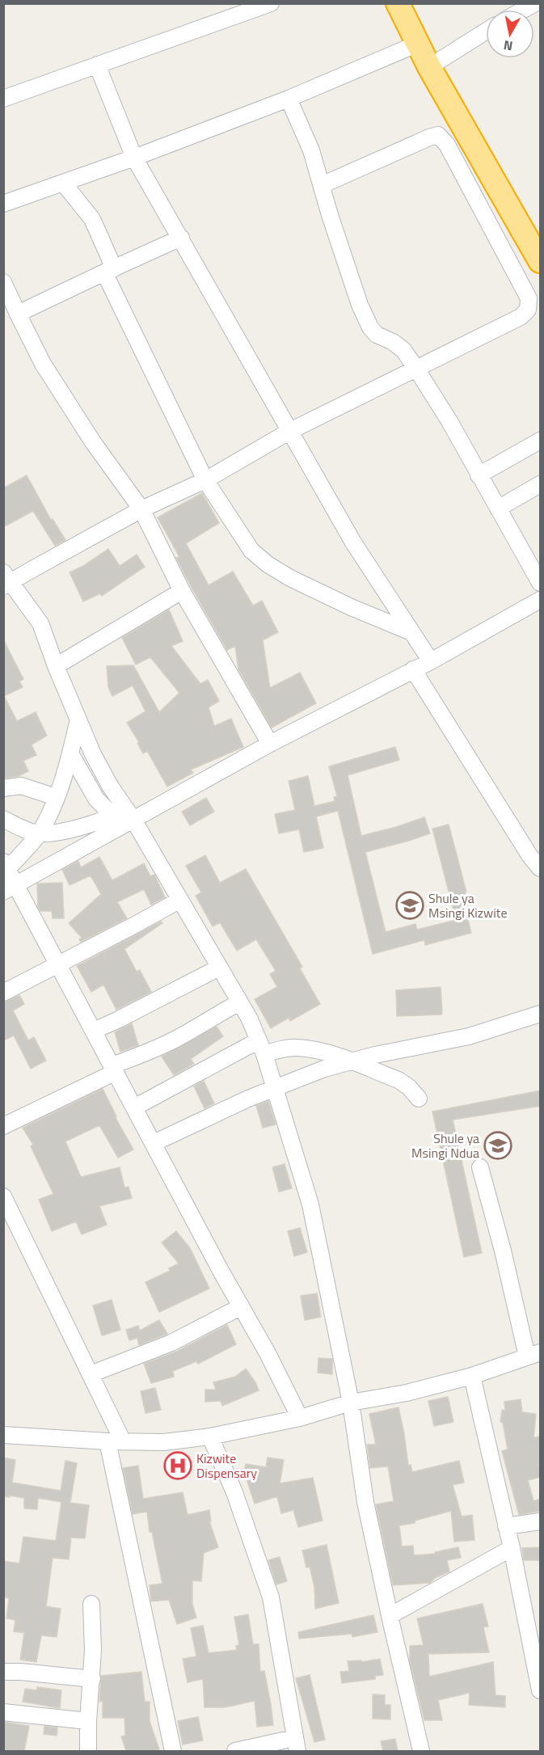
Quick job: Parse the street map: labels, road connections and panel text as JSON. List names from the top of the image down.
{
  "places": {
    "school or university": ["Shule ya Msingi Kizwite", "Shule ya Msingi Ndua"],
    "hospital": ["Kizwite Dispensary"]
  },
  "north": "bottom"
}
